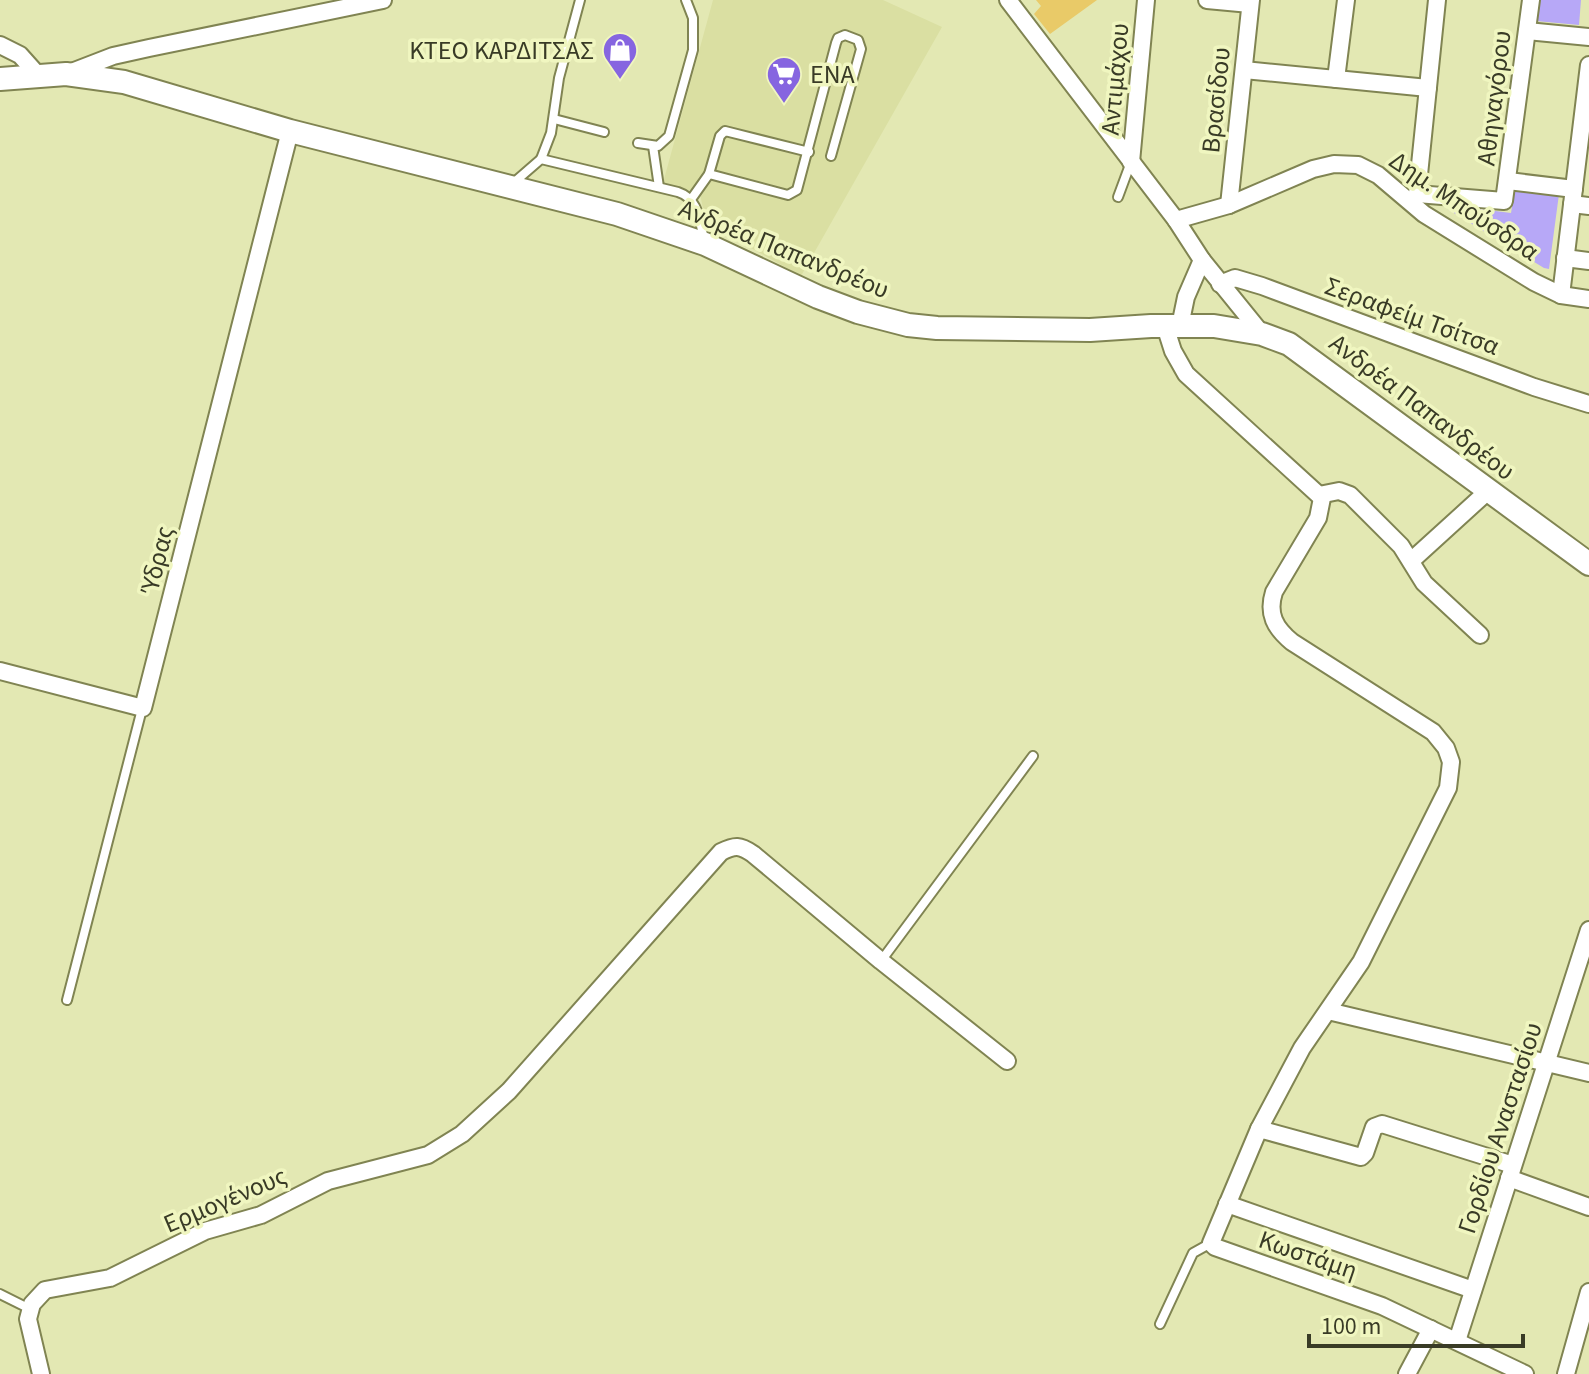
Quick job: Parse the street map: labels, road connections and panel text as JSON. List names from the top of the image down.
{
  "streets": {
    "main road": ["Ανδρέα Παπανδρέου"],
    "street": [
      "Αντιμάχου",
      "Αθηναγόρου",
      "Βρασίδου",
      "Δημ. Μπούσδρα",
      "Σεραφείμ Τσίτσα",
      "Ύδρας",
      "Γορδίου Αναστασίου",
      "Ερμογένους",
      "Κωστάμη"
    ]
  },
  "crossings": [
    ["Αθηναγόρου", "Δημ. Μπούσδρα"],
    ["Βρασίδου", "Δημ. Μπούσδρα"],
    ["Ανδρέα Παπανδρέου", "Ύδρας"],
    ["Γορδίου Αναστασίου", "Κωστάμη"]
  ],
  "places": {
    "shop": ["ΚΤΕΟ ΚΑΡΔΙΤΣΑΣ"],
    "supermarket": ["ΕΝΑ"]
  },
  "scale_bar": "100 m"
}
